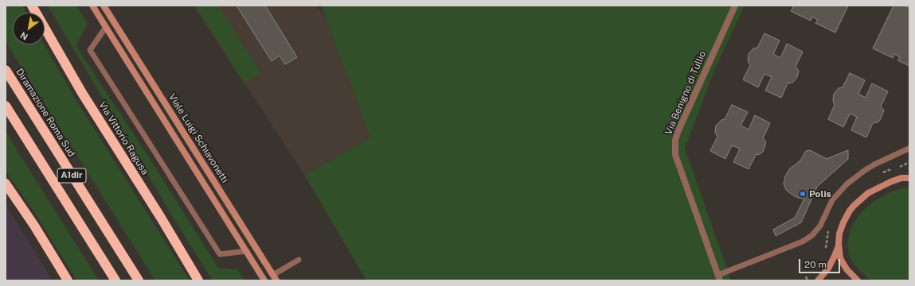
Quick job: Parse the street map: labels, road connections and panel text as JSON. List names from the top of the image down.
{
  "streets": {
    "highway": ["Diramazione Roma Sud", "Via Vittorio Ragusa", "A1dir"],
    "street": ["Via Benigno di Tullio", "Viale Luigi Schiavonetti"]
  },
  "places": ["Polis"],
  "scale_bar": "20 m",
  "north": "bottom left"
}
